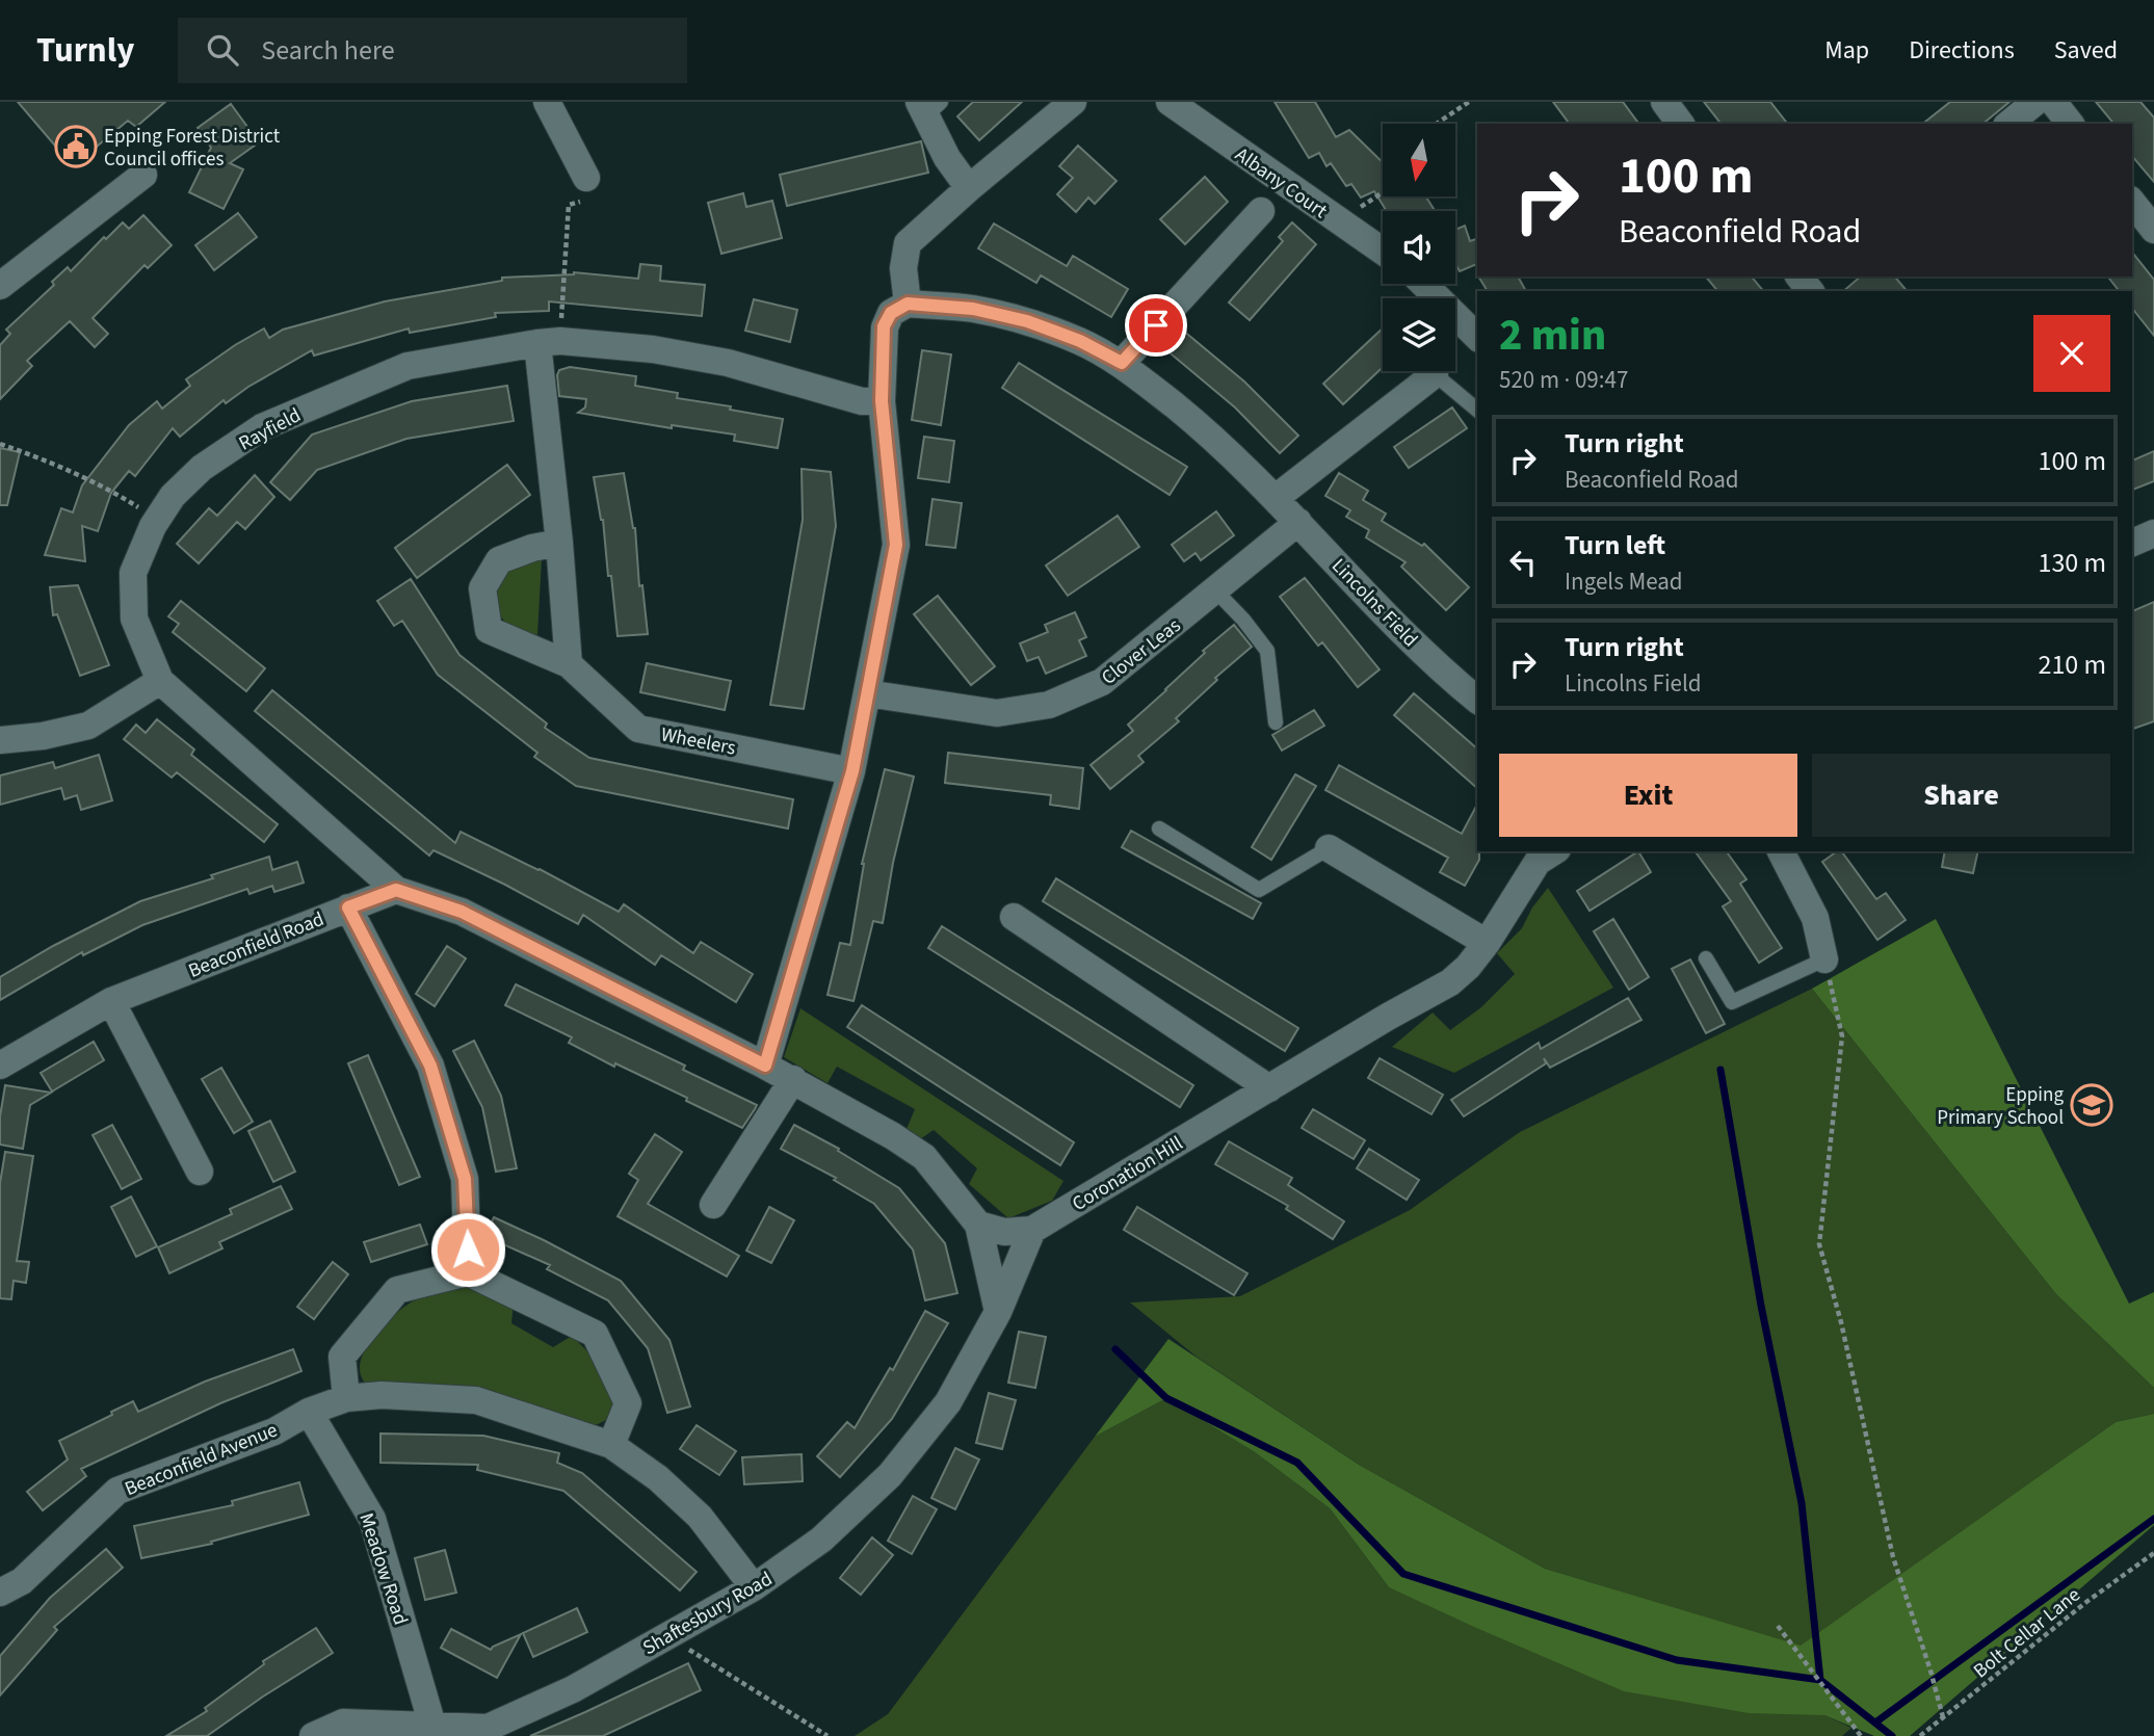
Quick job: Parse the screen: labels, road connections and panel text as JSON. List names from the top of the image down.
{
  "streets": {
    "street": [
      "Albany Court",
      "Rayfield",
      "Lincolns Field",
      "Clover Leas",
      "Wheelers",
      "Beaconfield Road",
      "Coronation Hill",
      "Beaconfield Avenue",
      "Meadow Road",
      "Shaftesbury Road"
    ],
    "path": ["Bolt Cellar Lane"]
  },
  "crossings": [
    ["Rayfield", "Beaconfield Road"],
    ["Lincolns Field", "Clover Leas"],
    ["Coronation Hill", "Shaftesbury Road"],
    ["Beaconfield Avenue", "Meadow Road"],
    ["Beaconfield Avenue", "Shaftesbury Road"],
    ["Meadow Road", "Shaftesbury Road"]
  ],
  "places": {
    "public building": ["Epping Forest District Council offices"],
    "school or university": ["Epping Primary School"]
  },
  "north": "bottom",
  "page": {
    "header": "Turnly",
    "search": "Search here",
    "nav": ["Map", "Directions", "Saved"],
    "turn": ["100 m", "Beaconfield Road"],
    "heading": ["2 min", "520 m · 09:47"],
    "list": [
      {
        "name": "Turn right",
        "note": "Beaconfield Road",
        "value": "100 m"
      },
      {
        "name": "Turn left",
        "note": "Ingels Mead",
        "value": "130 m"
      },
      {
        "name": "Turn right",
        "note": "Lincolns Field",
        "value": "210 m"
      }
    ],
    "buttons": ["Exit", "Share"]
  }
}
